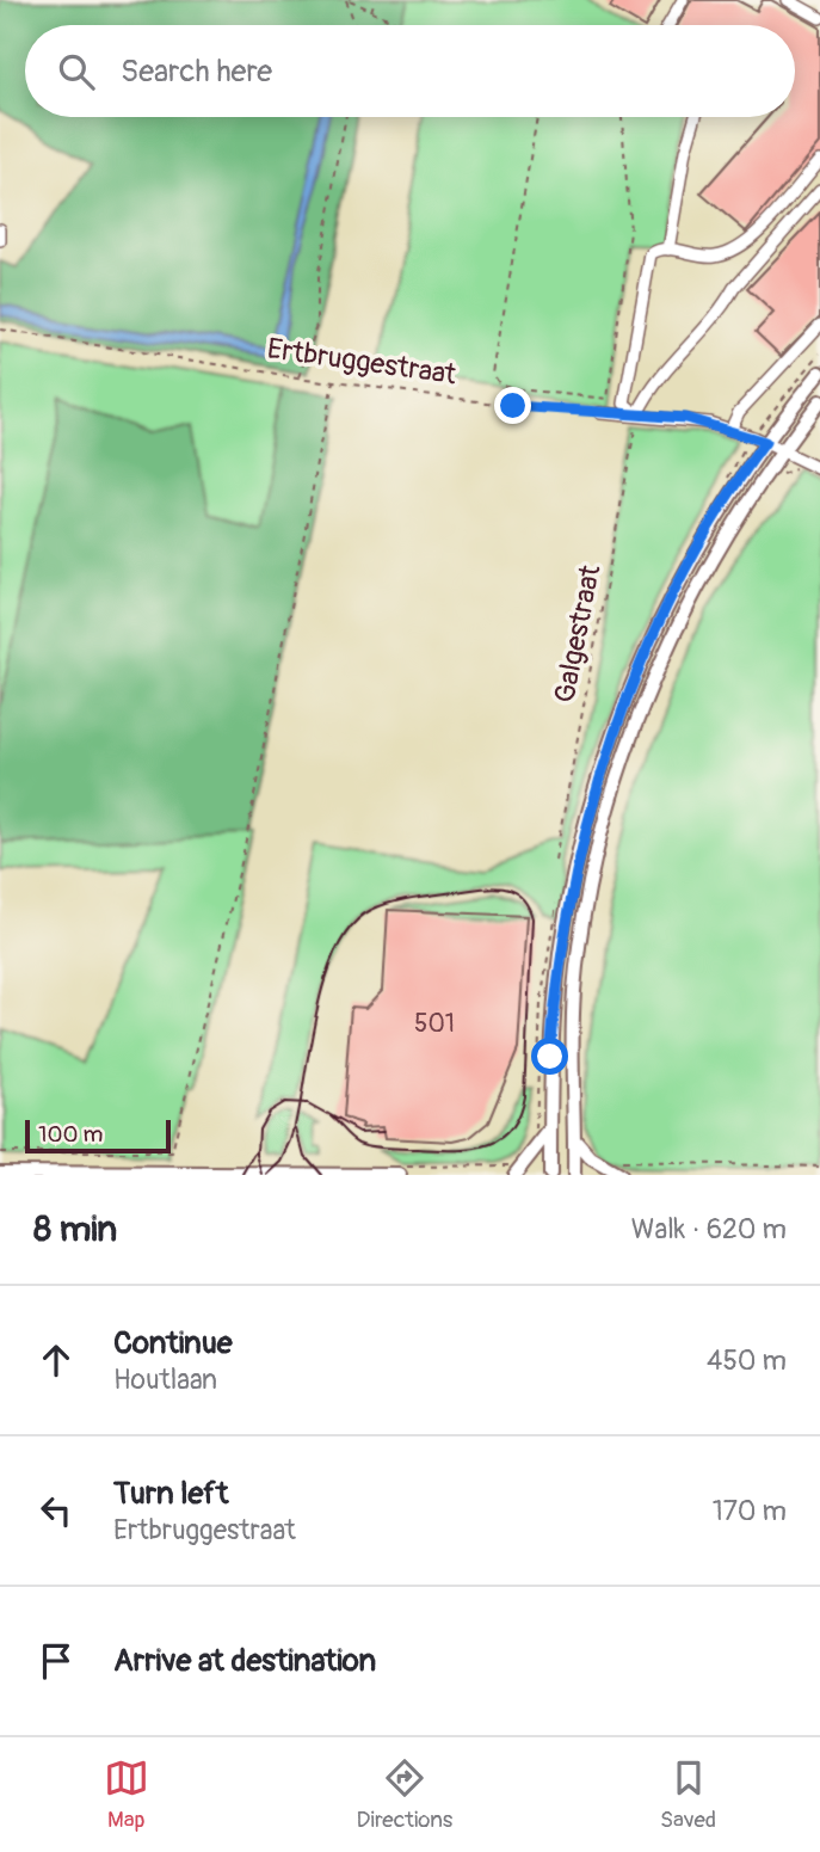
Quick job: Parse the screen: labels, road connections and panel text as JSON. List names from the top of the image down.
{
  "streets": {
    "path": ["Ertbruggestraat", "Galgestraat"]
  },
  "house_numbers": ["501"],
  "scale_bar": "100 m",
  "page": {
    "search": "Search here",
    "scale": "100 m",
    "heading": ["8 min", "Walk · 620 m"],
    "list": [
      ["Continue", "Houtlaan", "450 m"],
      ["Turn left", "Ertbruggestraat", "170 m"],
      "Arrive at destination"
    ],
    "nav": ["Map", "Directions", "Saved"]
  }
}
